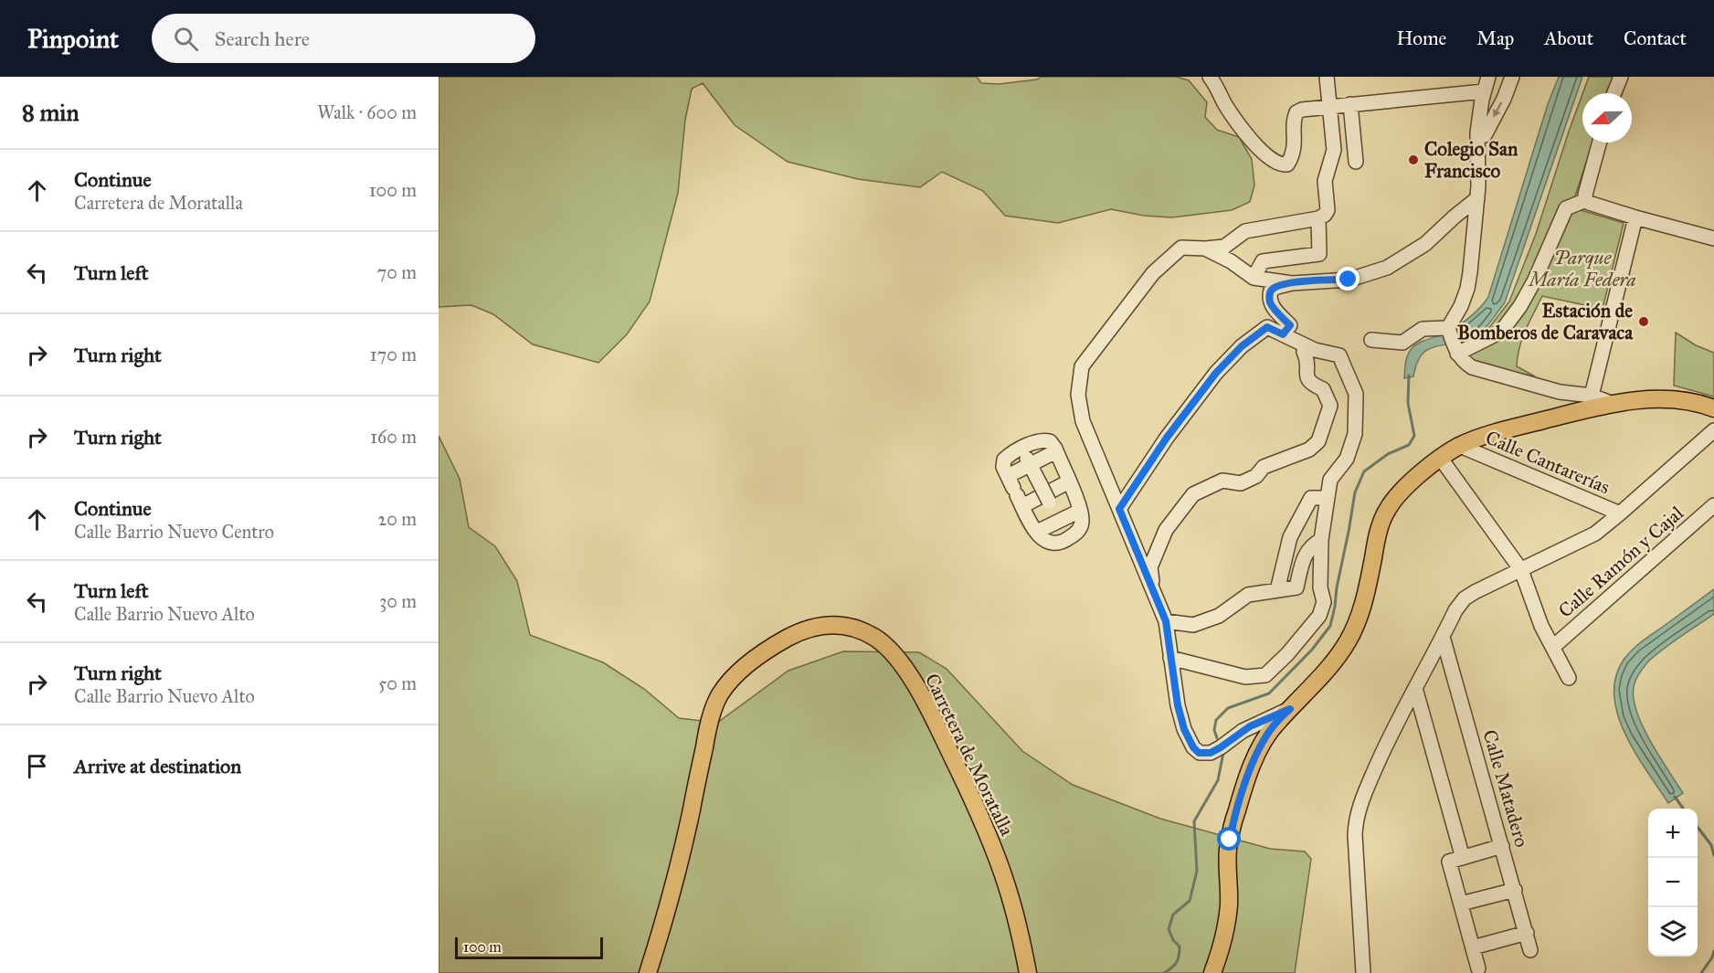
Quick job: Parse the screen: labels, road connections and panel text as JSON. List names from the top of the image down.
{
  "streets": {
    "main road": ["Carretera de Moratalla"],
    "street": ["Calle Cantarerías", "Calle Ramón y Cajal", "Calle Matadero"]
  },
  "parks": ["Parque María Federa"],
  "places": ["Colegio San Francisco", "Estación de Bomberos de Caravaca"],
  "scale_bar": "100 m",
  "north": "left",
  "page": {
    "header": "Pinpoint",
    "search": "Search here",
    "nav": [
      "Home",
      "Map",
      "About",
      "Contact"
    ],
    "heading": ["8 min", "Walk · 600 m"],
    "list": [
      ["Continue", "Carretera de Moratalla", "100 m"],
      ["Turn left", "70 m"],
      ["Turn right", "170 m"],
      ["Turn right", "160 m"],
      ["Continue", "Calle Barrio Nuevo Centro", "20 m"],
      ["Turn left", "Calle Barrio Nuevo Alto", "30 m"],
      ["Turn right", "Calle Barrio Nuevo Alto", "50 m"],
      "Arrive at destination"
    ],
    "map_buttons": ["+", "−"],
    "scale": "100 m"
  }
}
